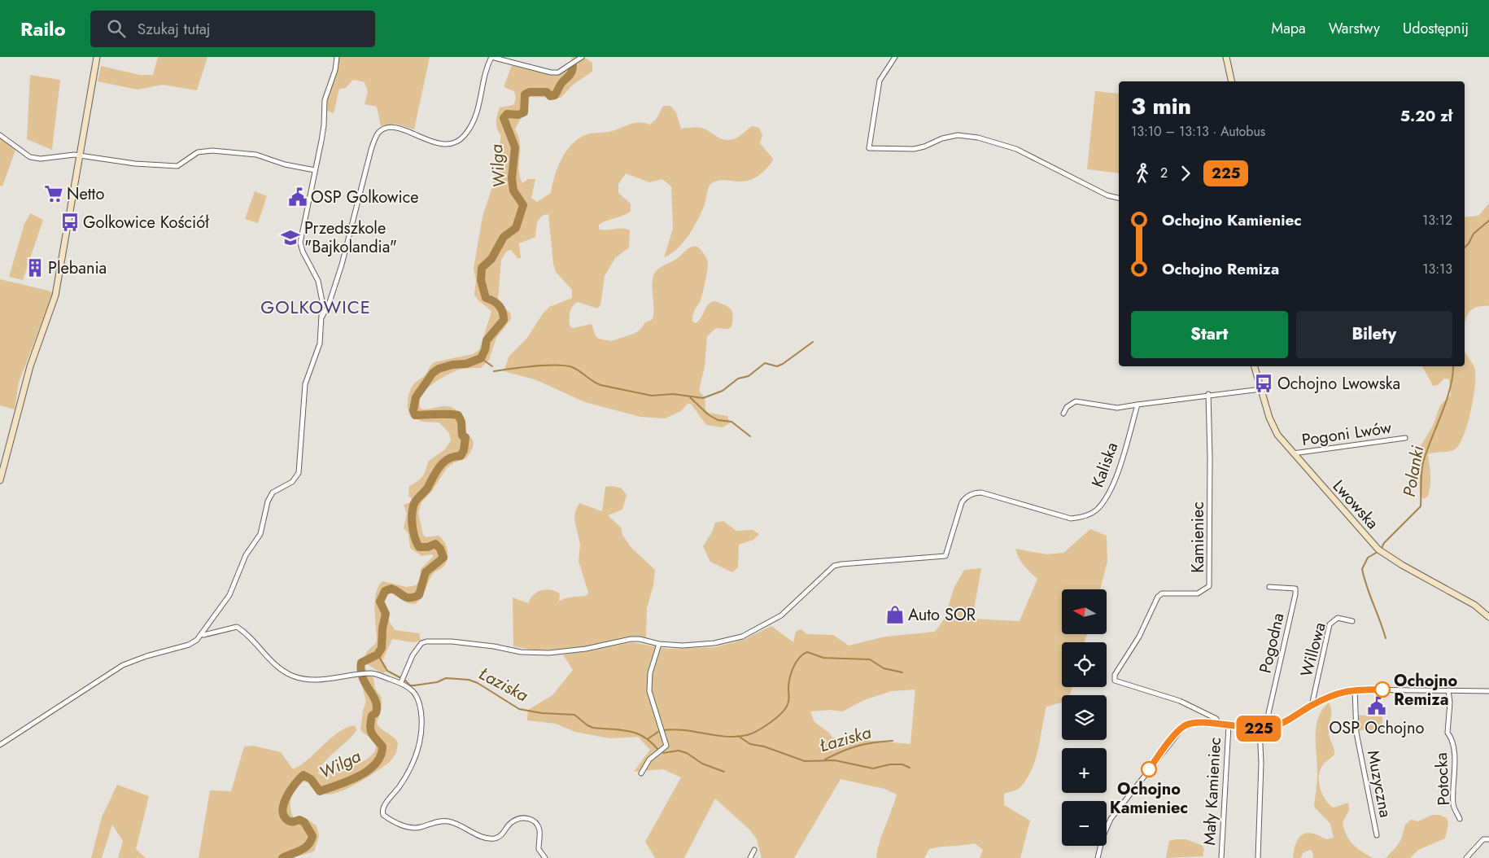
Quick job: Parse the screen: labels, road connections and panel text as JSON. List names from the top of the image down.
{
  "streets": {
    "street": [
      "Pogoni Lwów",
      "Kaliska",
      "Lwowska",
      "Kamieniec",
      "Pogodna",
      "Willowa",
      "Potocka",
      "Muzyczna",
      "Mały Kamieniec"
    ]
  },
  "crossings": [
    ["Pogoni Lwów", "Lwowska"]
  ],
  "districts": ["GOLKOWICE"],
  "water": ["Wilga", "Polanki", "Łaziska"],
  "places": {
    "supermarket": ["Netto"],
    "public building": ["OSP Golkowice", "OSP Ochojno"],
    "bus stop": ["Golkowice Kościół", "Ochojno Lwowska"],
    "school or university": ["Przedszkole \"Bajkolandia\""],
    "building": ["Plebania"],
    "shop": ["Auto SOR"],
    "other": ["Ochojno Remiza", "Ochojno Kamieniec"]
  },
  "lines": ["bus line 225"],
  "north": "left",
  "page": {
    "header": "Railo",
    "search": "Szukaj tutaj",
    "nav": ["Mapa", "Warstwy", "Udostępnij"],
    "on_map": "225",
    "heading": ["3 min", "13:10 – 13:13 · Autobus", "5.20 zł"],
    "legs": ["2", "225"],
    "list": [
      {
        "name": "Ochojno Kamieniec",
        "value": "13:12"
      },
      {
        "name": "Ochojno Remiza",
        "value": "13:13"
      }
    ],
    "buttons": ["Start", "Bilety"],
    "map_buttons": ["+", "−"]
  }
}
